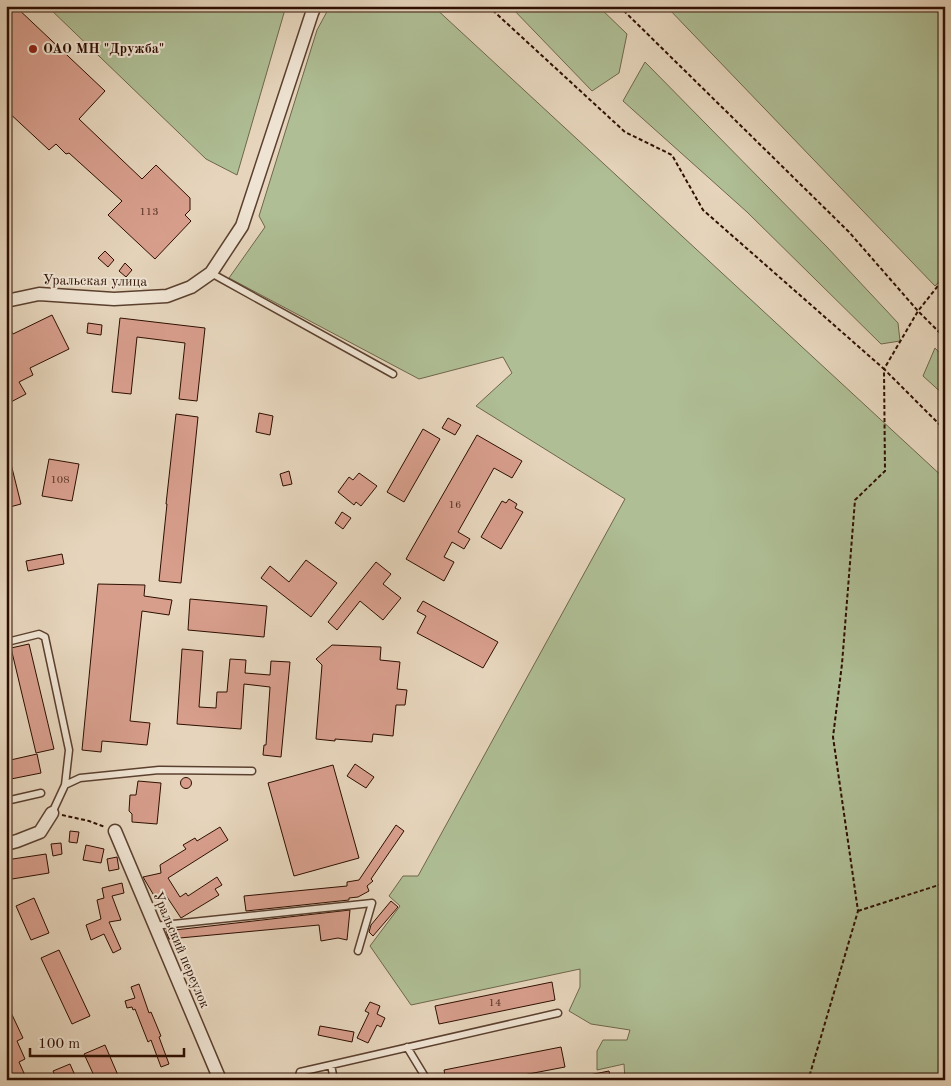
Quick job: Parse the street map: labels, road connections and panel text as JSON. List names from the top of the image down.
{
  "streets": {
    "street": ["Уральская улица", "Уральский переулок"]
  },
  "places": ["ОАО МН \"Дружба\""],
  "house_numbers": [
    "113",
    "108",
    "16",
    "14"
  ],
  "scale_bar": "100 m"
}
